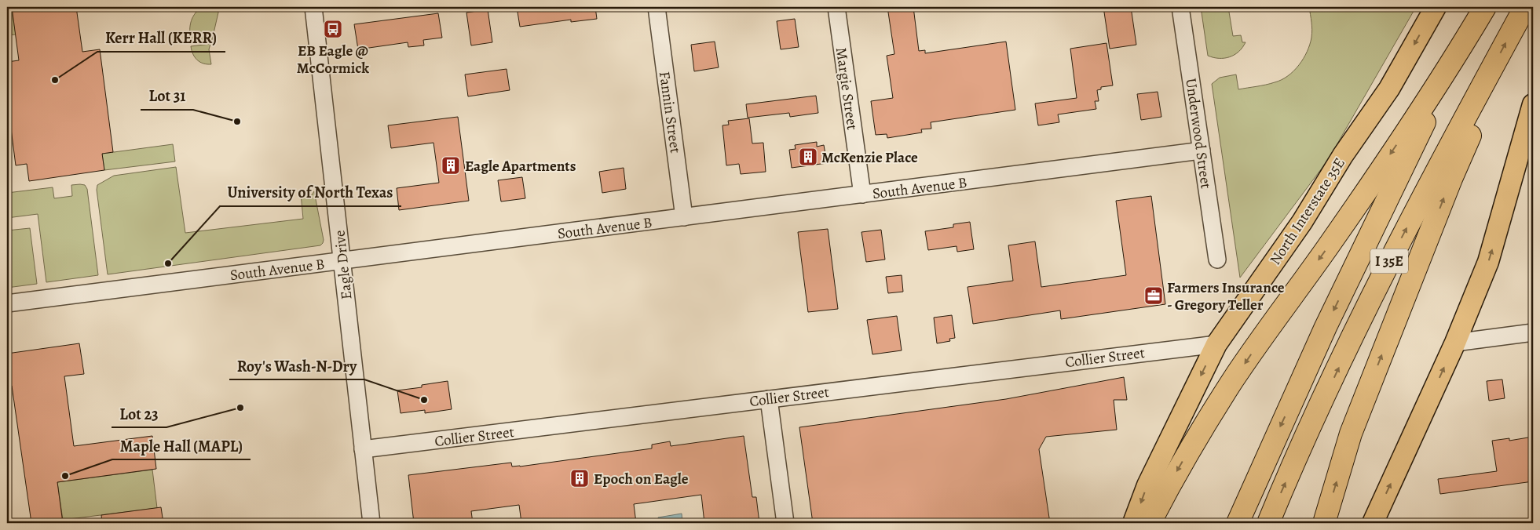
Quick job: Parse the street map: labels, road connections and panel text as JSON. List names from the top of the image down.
{
  "streets": {
    "highway": ["I 35E"],
    "main road": ["North Interstate 35E"],
    "street": [
      "Margie Street",
      "Fannin Street",
      "Underwood Street",
      "South Avenue B",
      "Eagle Drive",
      "Collier Street"
    ]
  },
  "crossings": [
    ["Margie Street", "South Avenue B"],
    ["Fannin Street", "South Avenue B"],
    ["Underwood Street", "South Avenue B"],
    ["South Avenue B", "Eagle Drive"],
    ["North Interstate 35E", "Collier Street"],
    ["Eagle Drive", "Collier Street"]
  ],
  "places": {
    "bus stop": ["EB Eagle @ McCormick"],
    "other": [
      "Kerr Hall (KERR)",
      "Lot 31",
      "University of North Texas",
      "Roy's Wash-N-Dry",
      "Lot 23",
      "Maple Hall (MAPL)"
    ],
    "building": ["McKenzie Place", "Eagle Apartments", "Epoch on Eagle"],
    "office": ["Farmers Insurance - Gregory Teller"]
  }
}
